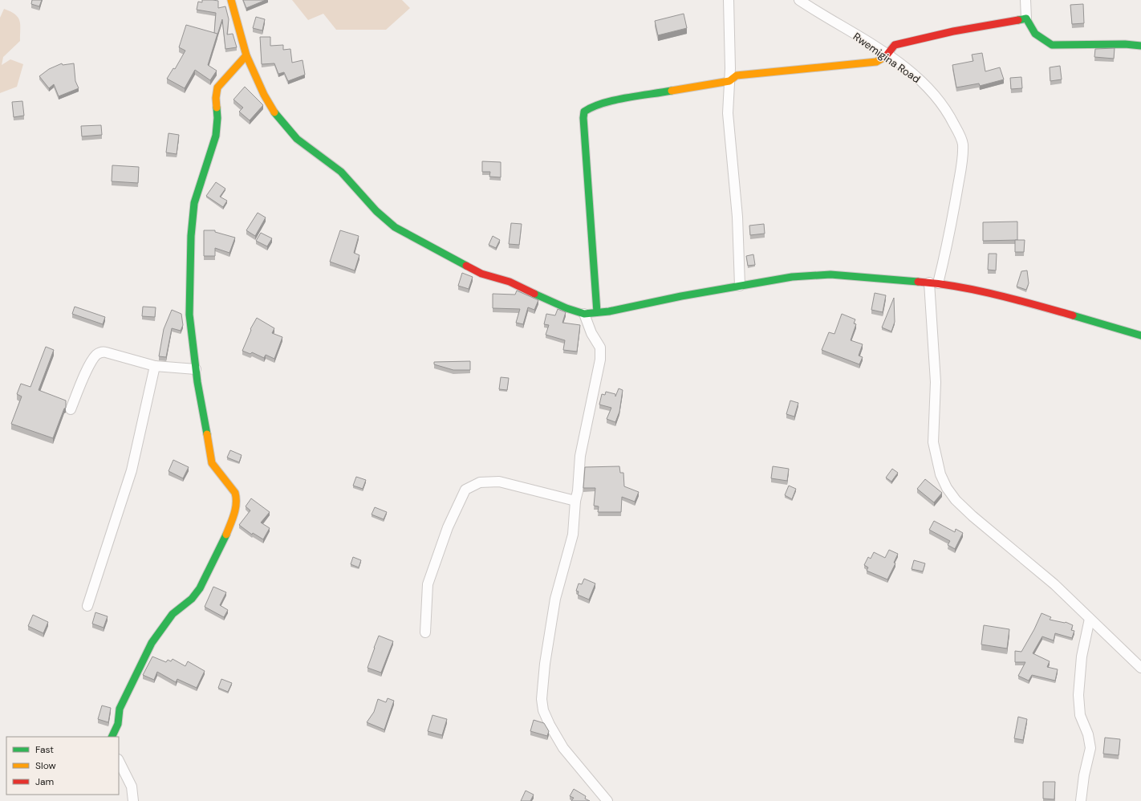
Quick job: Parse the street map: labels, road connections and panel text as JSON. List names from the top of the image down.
{
  "streets": {
    "street": ["Rwemigina Road"]
  },
  "legend": ["Fast", "Slow", "Jam"]
}
